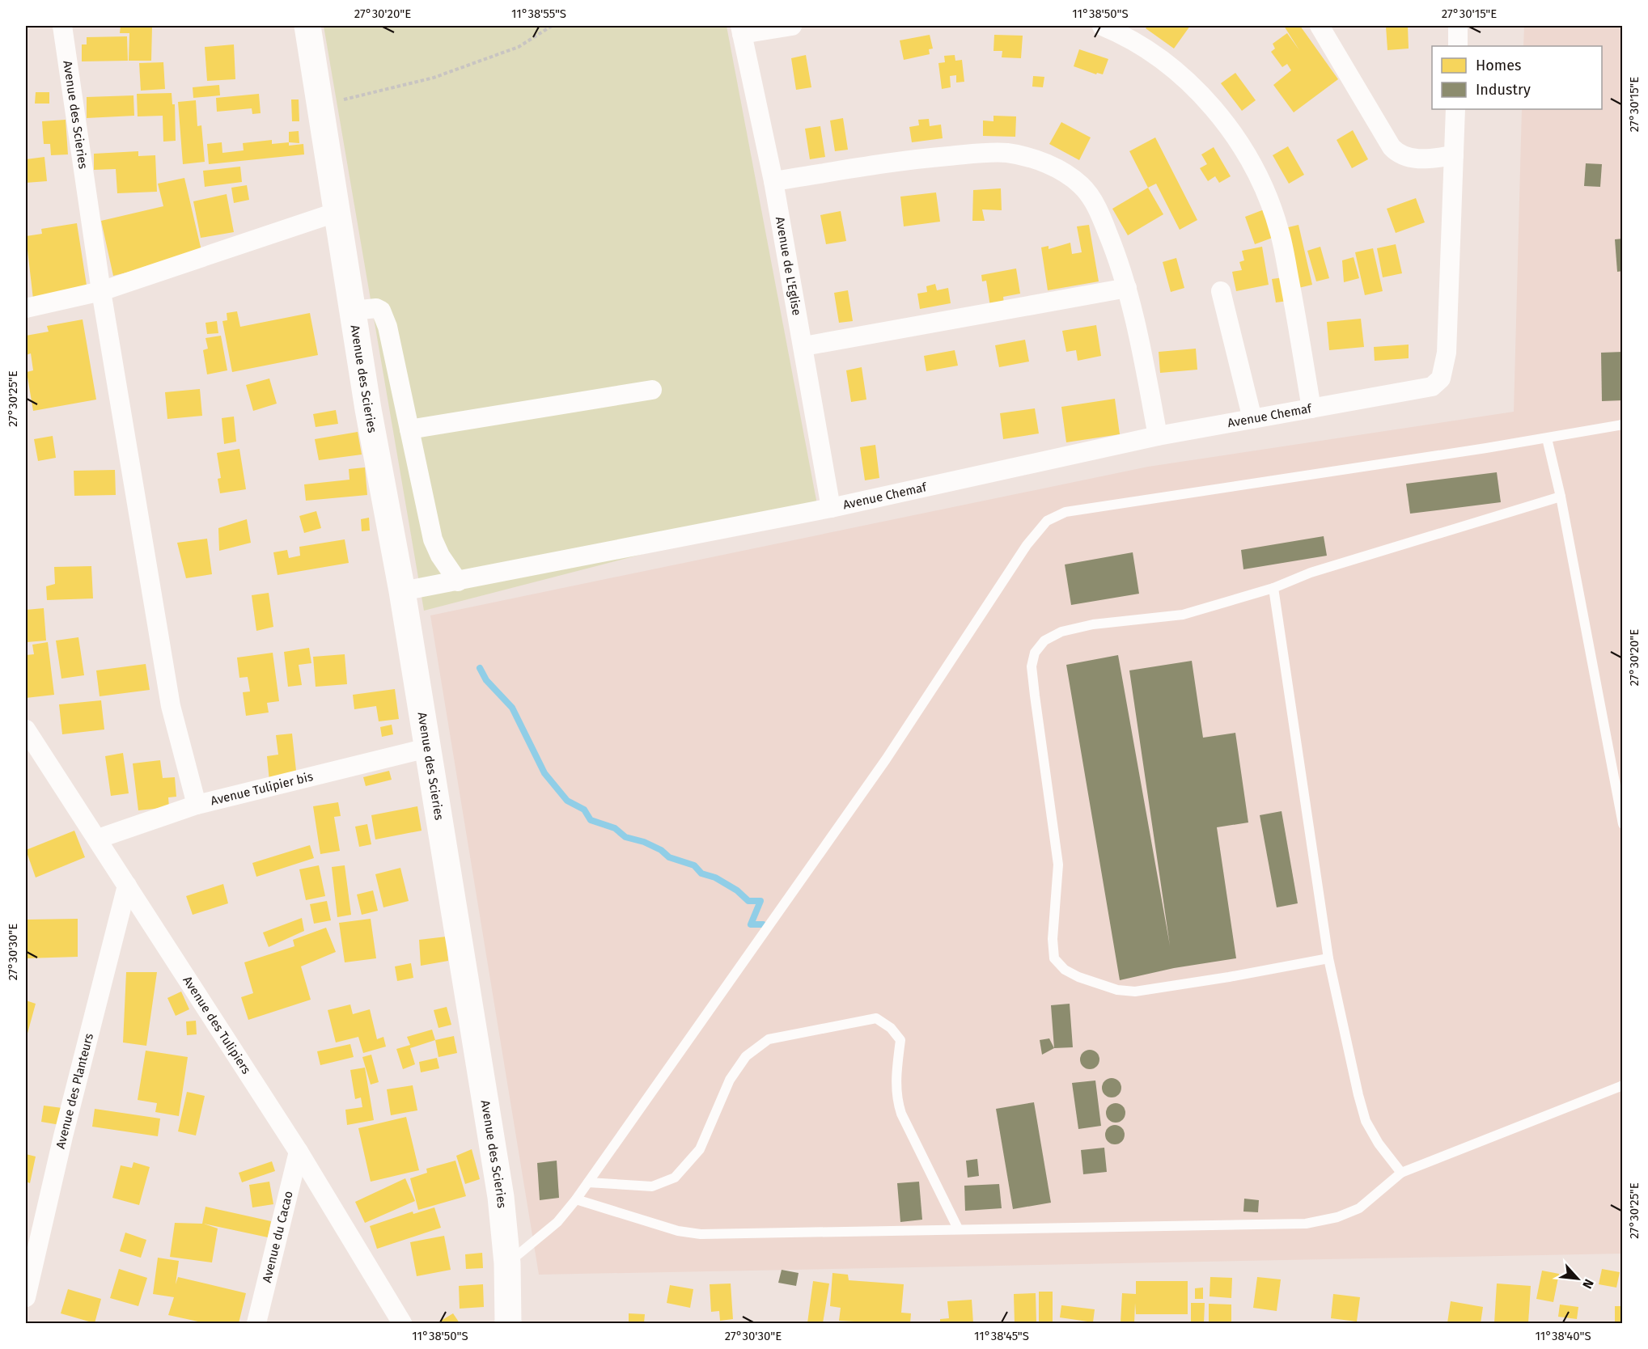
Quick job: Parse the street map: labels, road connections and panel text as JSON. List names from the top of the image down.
{
  "streets": {
    "street": [
      "Avenue des Scieries",
      "Avenue de L'Eglise",
      "Avenue Chemaf",
      "Avenue Tulipier bis",
      "Avenue des Tulipiers",
      "Avenue des Planteurs",
      "Avenue du Cacao"
    ]
  },
  "crossings": [
    ["Avenue des Scieries", "Avenue Chemaf"],
    ["Avenue des Scieries", "Avenue Tulipier bis"],
    ["Avenue de L'Eglise", "Avenue Chemaf"],
    ["Avenue Tulipier bis", "Avenue des Tulipiers"],
    ["Avenue des Tulipiers", "Avenue des Planteurs"],
    ["Avenue des Tulipiers", "Avenue du Cacao"]
  ],
  "legend": ["Homes", "Industry"],
  "north": "bottom right",
  "coordinates": [
    "27°30'20\"E",
    "11°38'55\"S",
    "11°38'50\"S",
    "27°30'15\"E",
    "27°30'25\"E",
    "27°30'30\"E",
    "11°38'45\"S",
    "11°38'40\"S"
  ]
}
